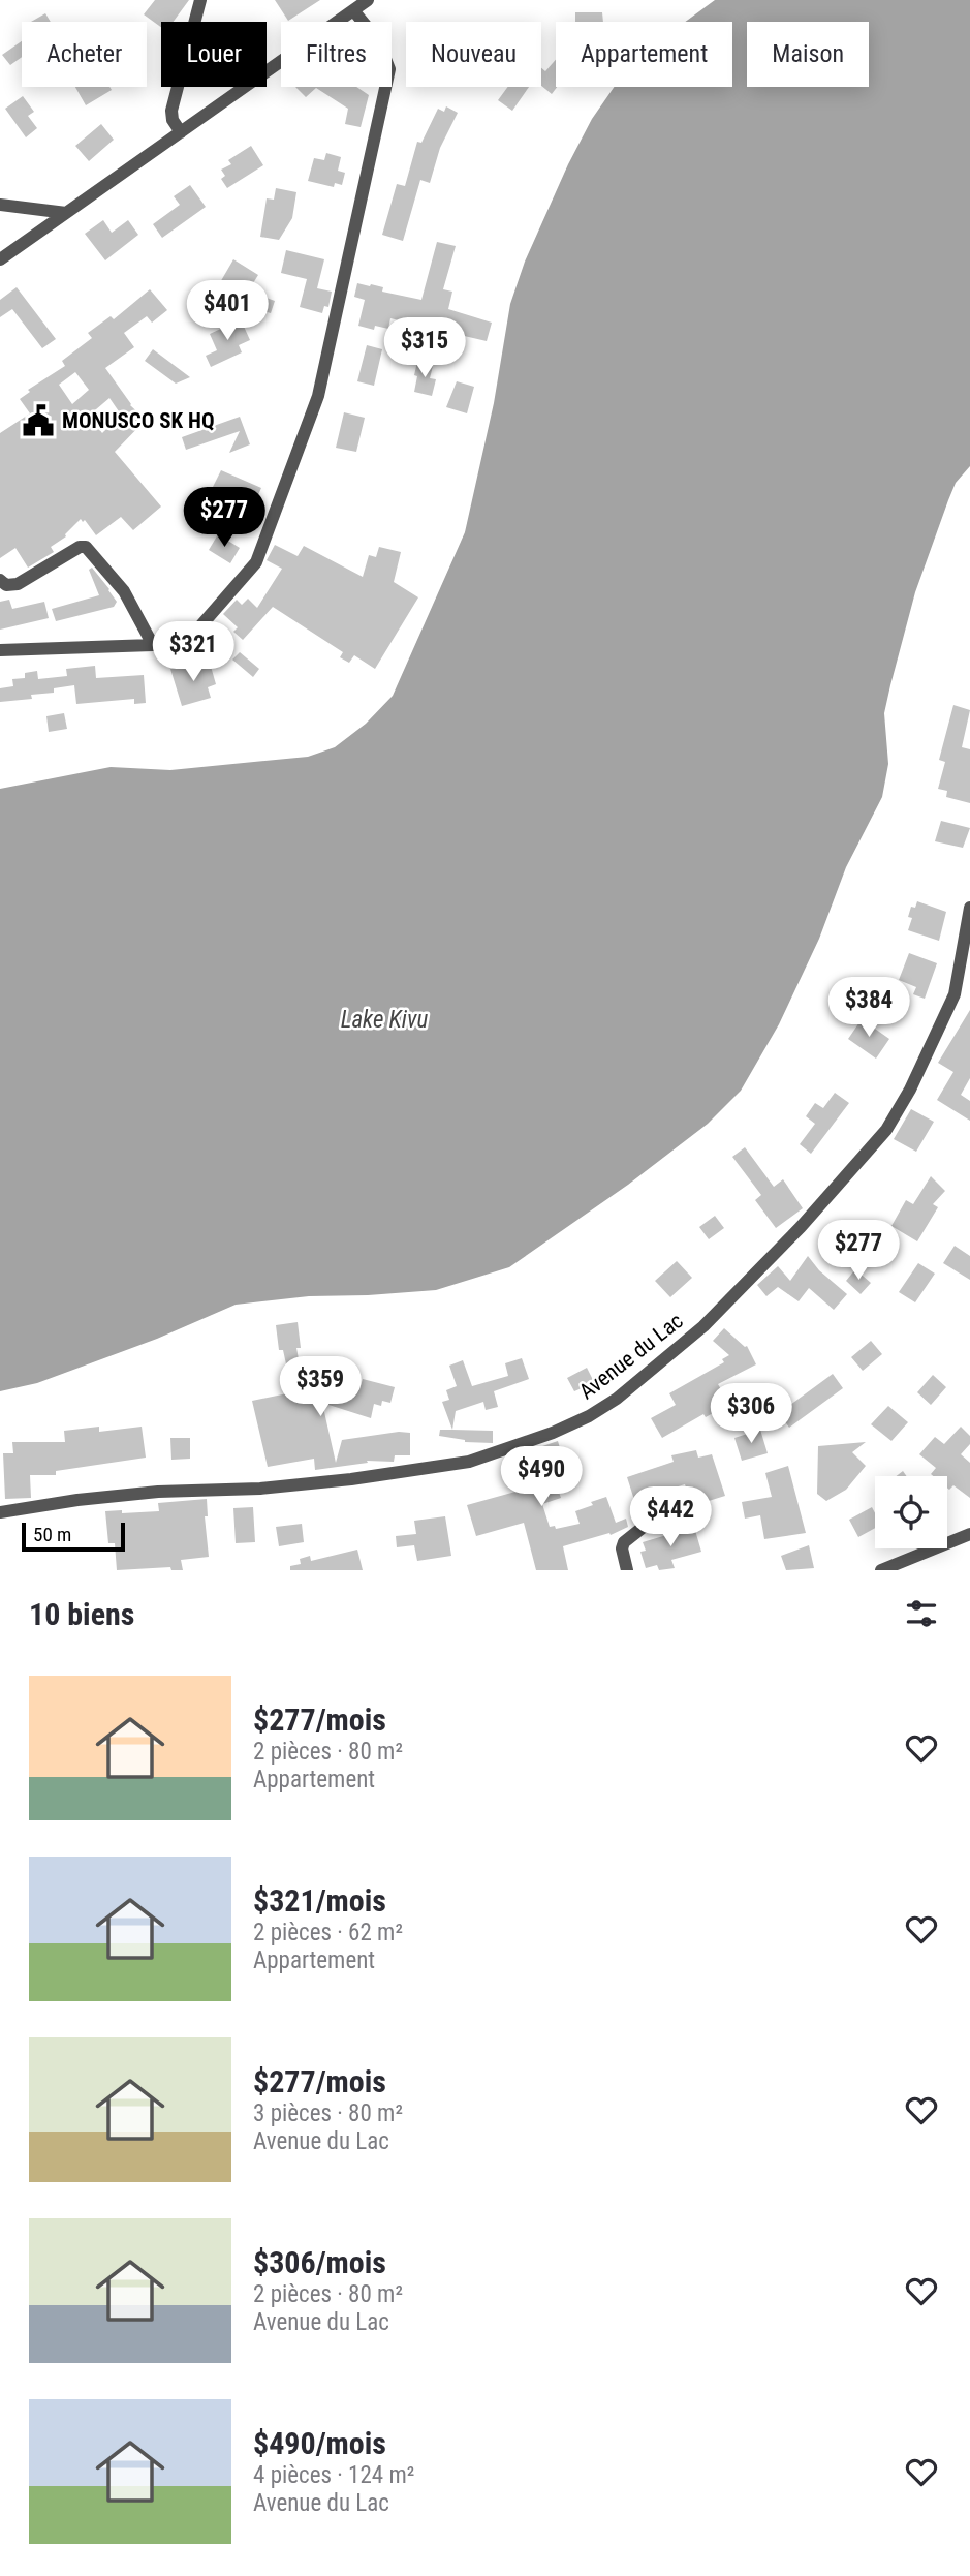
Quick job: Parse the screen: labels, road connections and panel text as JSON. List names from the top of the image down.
{
  "streets": {
    "street": ["Avenue du Lac"]
  },
  "water": ["Lake Kivu"],
  "places": {
    "public building": ["MONUSCO SK HQ"]
  },
  "scale_bar": "50 m",
  "page": {
    "chip": [
      "Acheter",
      "Louer",
      "Filtres",
      "Nouveau",
      "Appartement",
      "Maison"
    ],
    "price": [
      "$401",
      "$315",
      "$277",
      "$321",
      "$384",
      "$277",
      "$359",
      "$306",
      "$490",
      "$442"
    ],
    "scale": "50 m",
    "heading": "10 biens",
    "list": [
      {
        "name": "$277/mois",
        "note": "2 pièces · 80 m² · Appartement"
      },
      {
        "name": "$321/mois",
        "note": "2 pièces · 62 m² · Appartement"
      },
      {
        "name": "$277/mois",
        "note": "3 pièces · 80 m² · Avenue du Lac"
      },
      {
        "name": "$306/mois",
        "note": "2 pièces · 80 m² · Avenue du Lac"
      },
      {
        "name": "$490/mois",
        "note": "4 pièces · 124 m² · Avenue du Lac"
      }
    ]
  }
}
